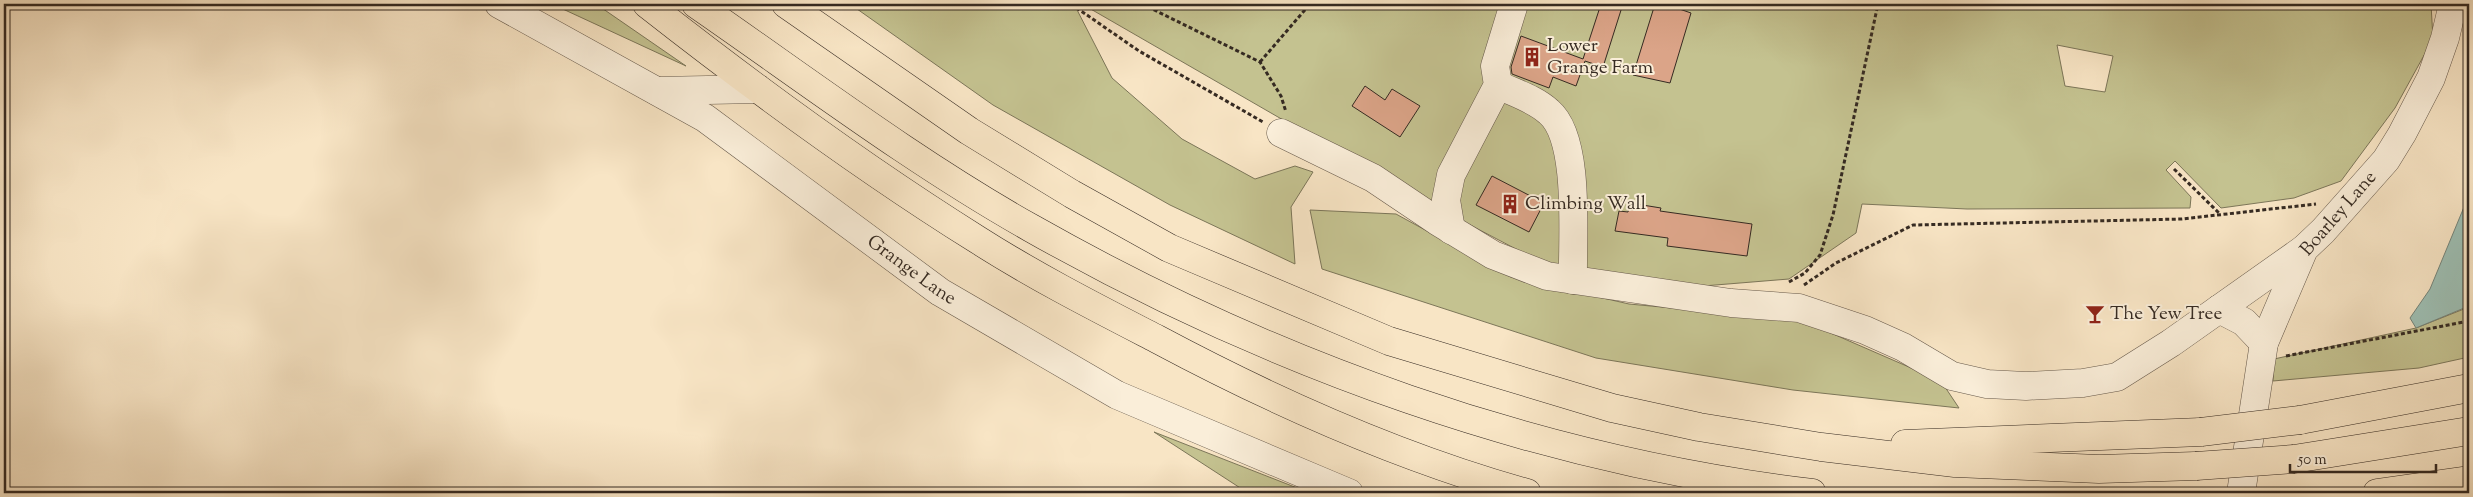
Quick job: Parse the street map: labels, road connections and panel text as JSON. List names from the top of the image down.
{
  "streets": {
    "street": ["Boarley Lane", "Grange Lane"]
  },
  "places": {
    "building": ["Lower Grange Farm", "Climbing Wall"],
    "bar": ["The Yew Tree"]
  },
  "scale_bar": "50 m"
}
